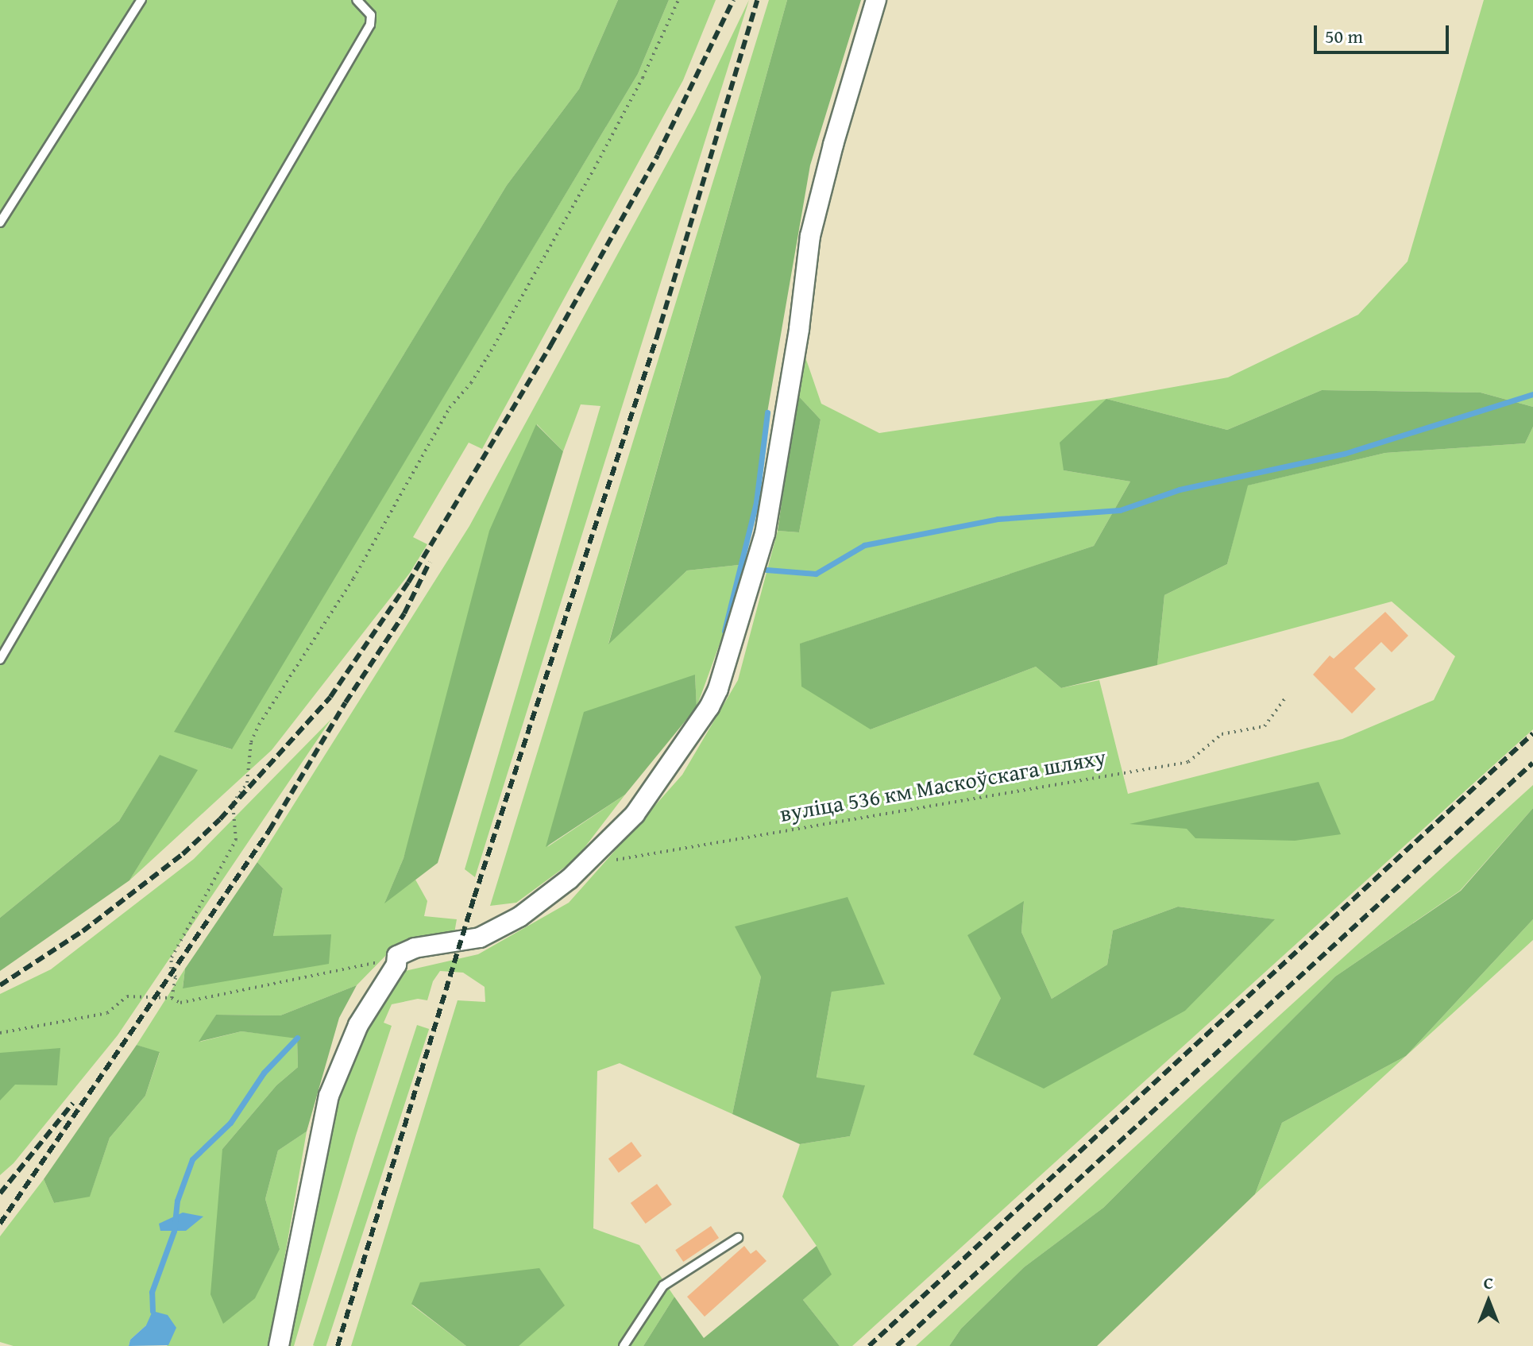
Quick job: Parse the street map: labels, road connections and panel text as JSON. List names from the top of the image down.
{
  "streets": {
    "path": ["вуліца 536 км Маскоўскага шляху"]
  },
  "scale_bar": "50 m",
  "north": "top"
}
